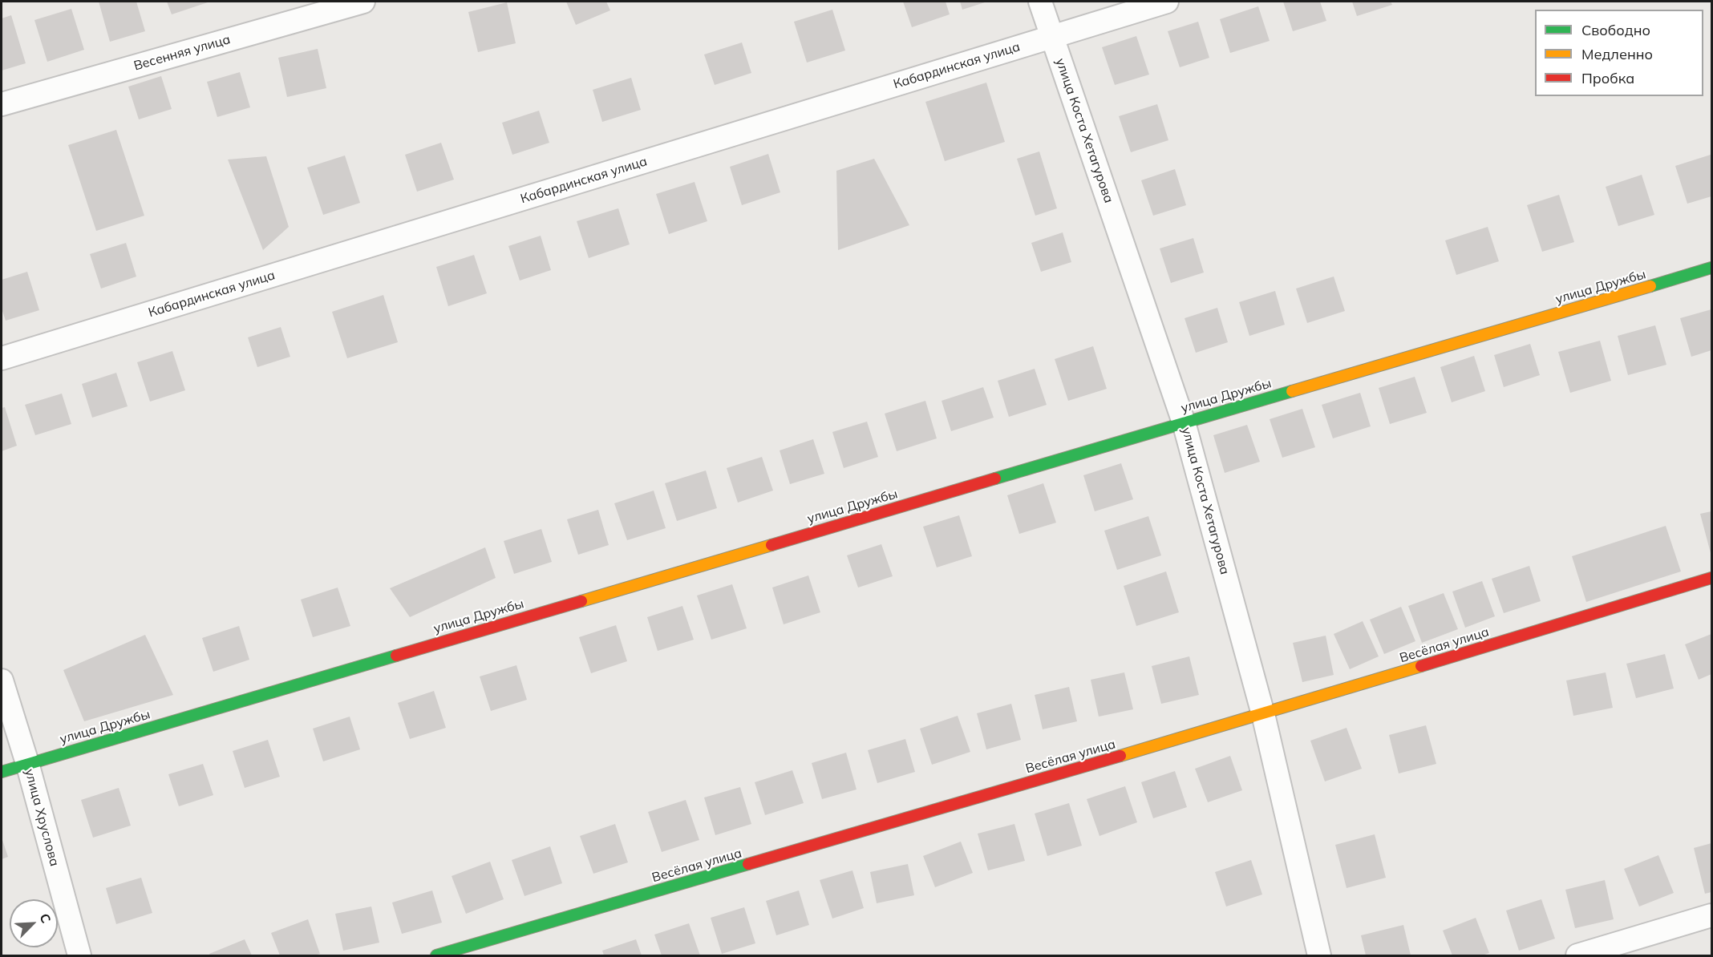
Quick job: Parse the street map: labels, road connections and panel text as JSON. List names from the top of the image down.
{
  "streets": {
    "street": [
      "Весенняя улица",
      "Кабардинская улица",
      "улица Коста Хетагурова",
      "улица Дружбы",
      "Весёлая улица",
      "улица Хруслова"
    ]
  },
  "crossings": [
    ["Кабардинская улица", "улица Коста Хетагурова"],
    ["улица Коста Хетагурова", "улица Дружбы"],
    ["улица Коста Хетагурова", "Весёлая улица"],
    ["улица Дружбы", "улица Хруслова"]
  ],
  "legend": ["Свободно", "Медленно", "Пробка"],
  "north": "top right"
}
